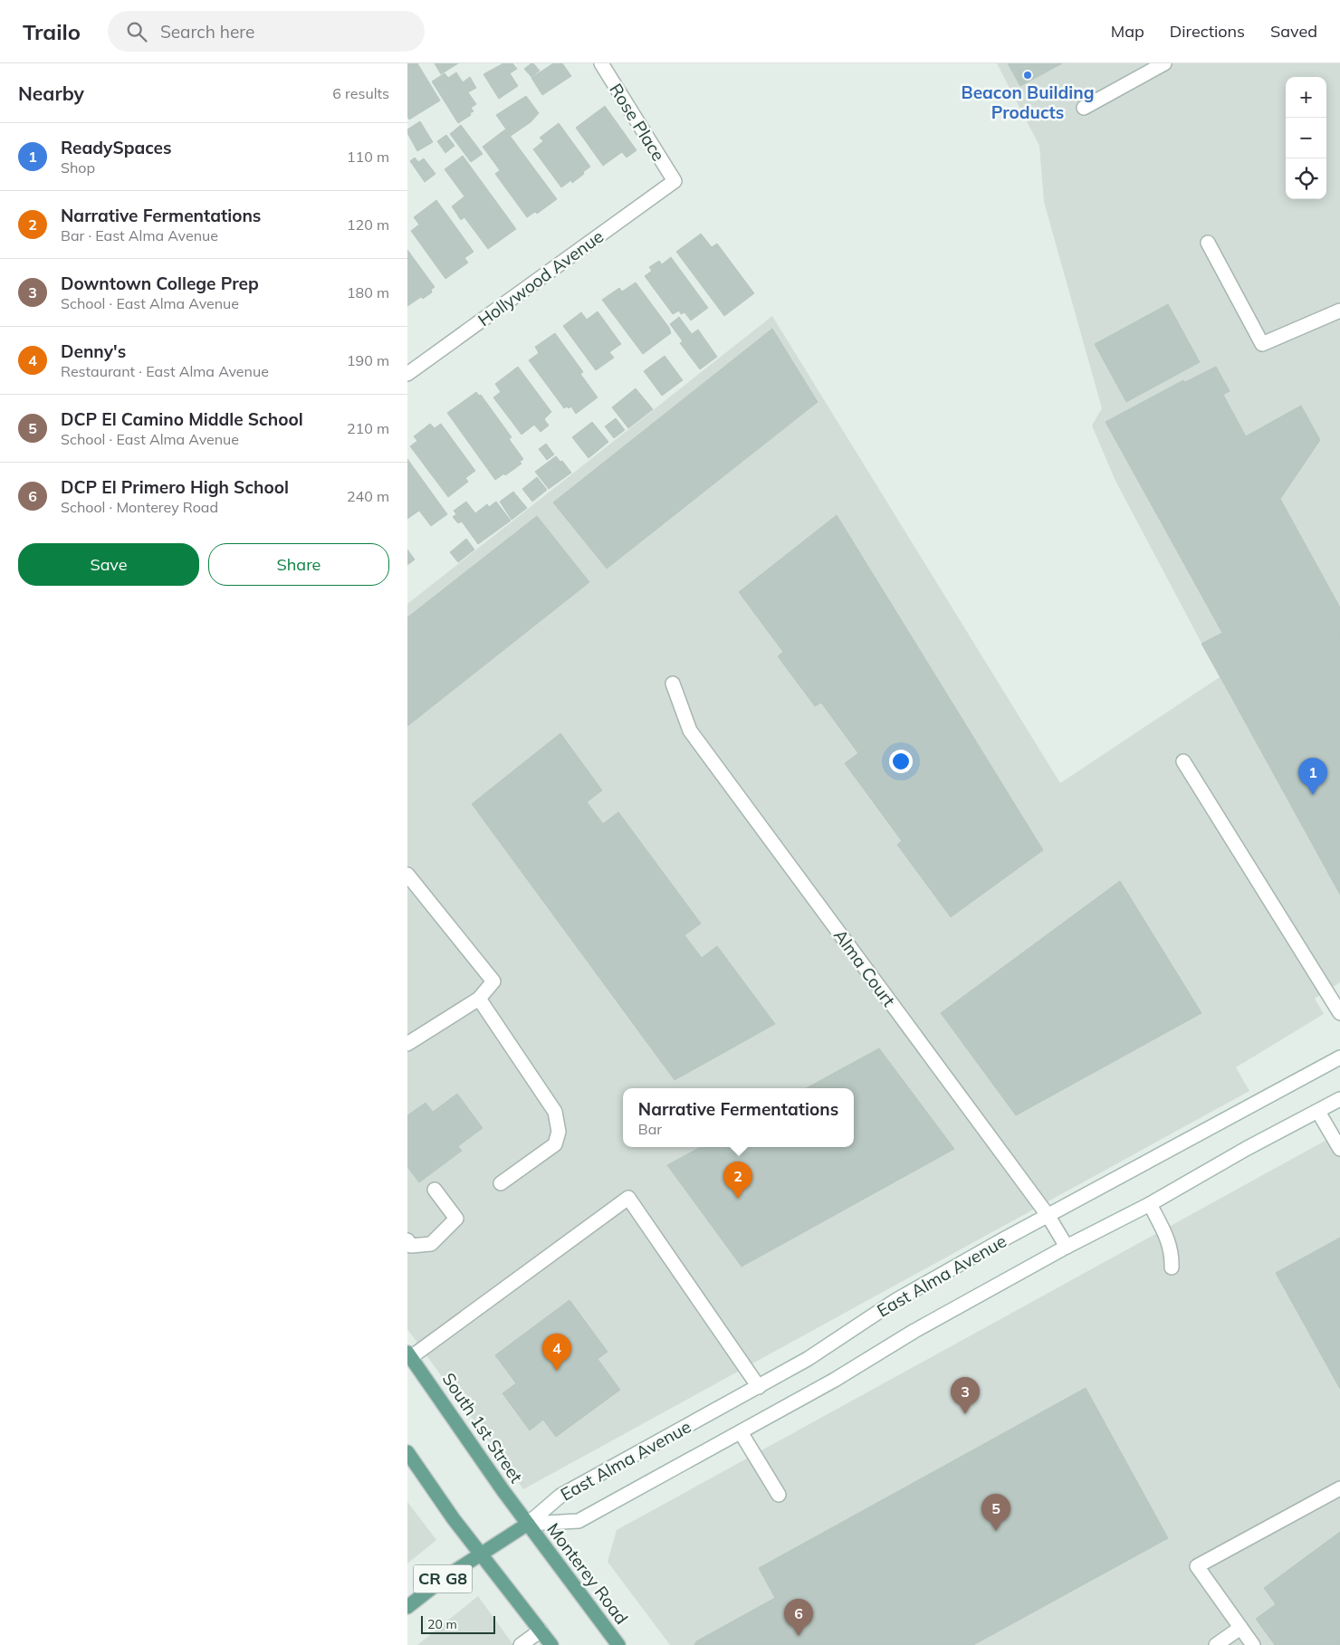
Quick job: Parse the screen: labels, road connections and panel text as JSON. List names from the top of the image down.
{
  "streets": {
    "main road": [
      "Rose Place",
      "Hollywood Avenue",
      "Alma Court",
      "East Alma Avenue",
      "South 1st Street",
      "Monterey Road",
      "CR G8"
    ]
  },
  "crossings": [
    ["Rose Place", "Hollywood Avenue"],
    ["Alma Court", "East Alma Avenue"],
    ["East Alma Avenue", "South 1st Street"],
    ["East Alma Avenue", "Monterey Road"],
    ["East Alma Avenue", "CR G8"],
    ["South 1st Street", "Monterey Road"],
    ["South 1st Street", "CR G8"],
    ["Monterey Road", "CR G8"]
  ],
  "places": ["Beacon Building Products"],
  "scale_bar": "20 m",
  "page": {
    "header": "Trailo",
    "search": "Search here",
    "nav": ["Map", "Directions", "Saved"],
    "heading": ["Nearby", "6 results"],
    "map_buttons": ["+", "−"],
    "list": [
      {
        "mark": "1",
        "name": "ReadySpaces",
        "note": "Shop",
        "value": "110 m"
      },
      {
        "mark": "2",
        "name": "Narrative Fermentations",
        "note": "Bar · East Alma Avenue",
        "value": "120 m"
      },
      {
        "mark": "3",
        "name": "Downtown College Prep",
        "note": "School · East Alma Avenue",
        "value": "180 m"
      },
      {
        "mark": "4",
        "name": "Denny's",
        "note": "Restaurant · East Alma Avenue",
        "value": "190 m"
      },
      {
        "mark": "5",
        "name": "DCP El Camino Middle School",
        "note": "School · East Alma Avenue",
        "value": "210 m"
      },
      {
        "mark": "6",
        "name": "DCP El Primero High School",
        "note": "School · Monterey Road",
        "value": "240 m"
      }
    ],
    "buttons": ["Save", "Share"],
    "pins": [
      "1",
      "2",
      "4",
      "3",
      "5",
      "6"
    ],
    "popup": ["Narrative Fermentations", "Bar"],
    "scale": "20 m"
  }
}
